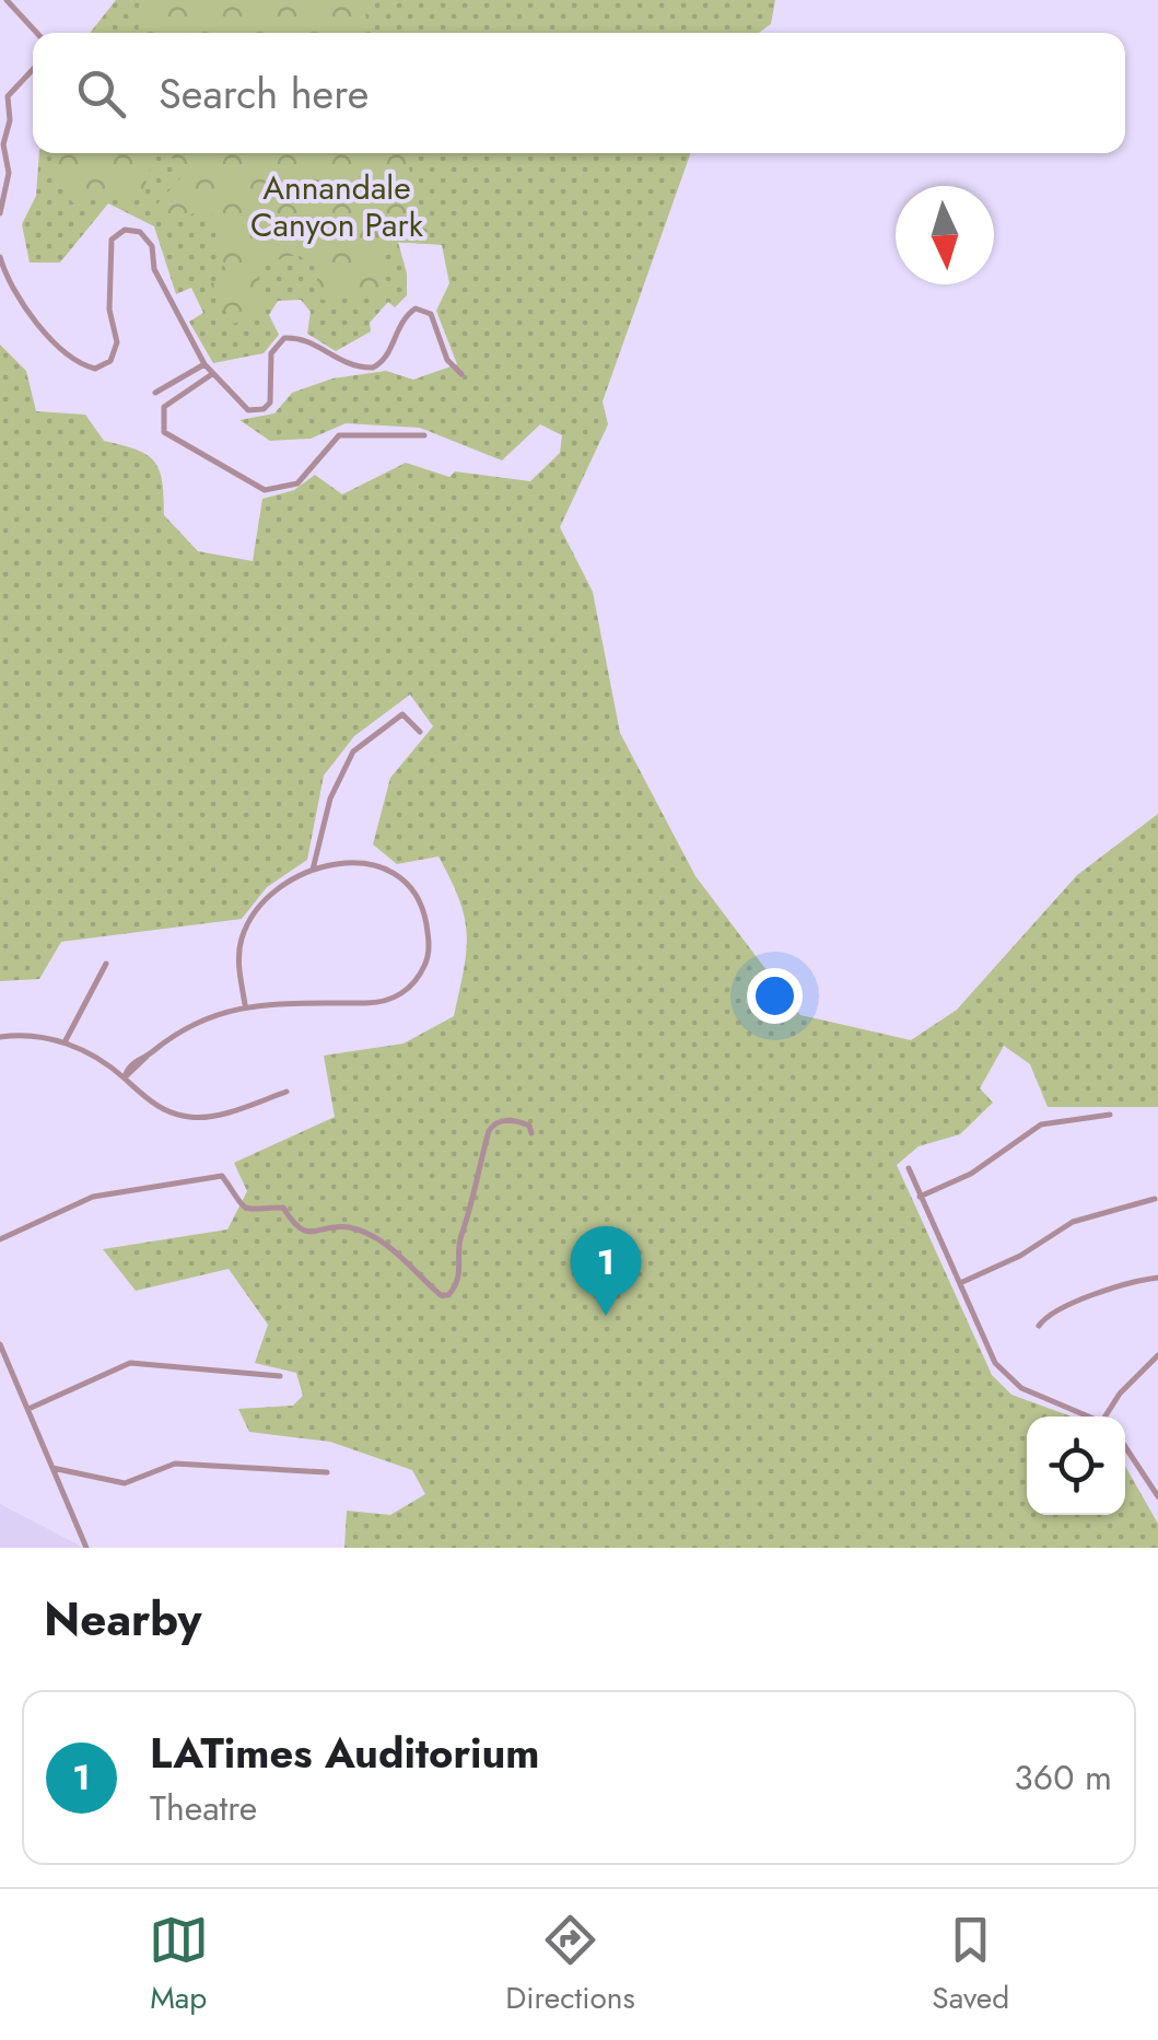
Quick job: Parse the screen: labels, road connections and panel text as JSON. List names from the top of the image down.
{
  "parks": ["Annandale Canyon Park"],
  "north": "bottom",
  "page": {
    "search": "Search here",
    "pins": "1",
    "heading": "Nearby",
    "list": [
      {
        "mark": "1",
        "name": "LATimes Auditorium",
        "note": "Theatre",
        "value": "360 m"
      }
    ],
    "nav": ["Map", "Directions", "Saved"]
  }
}
